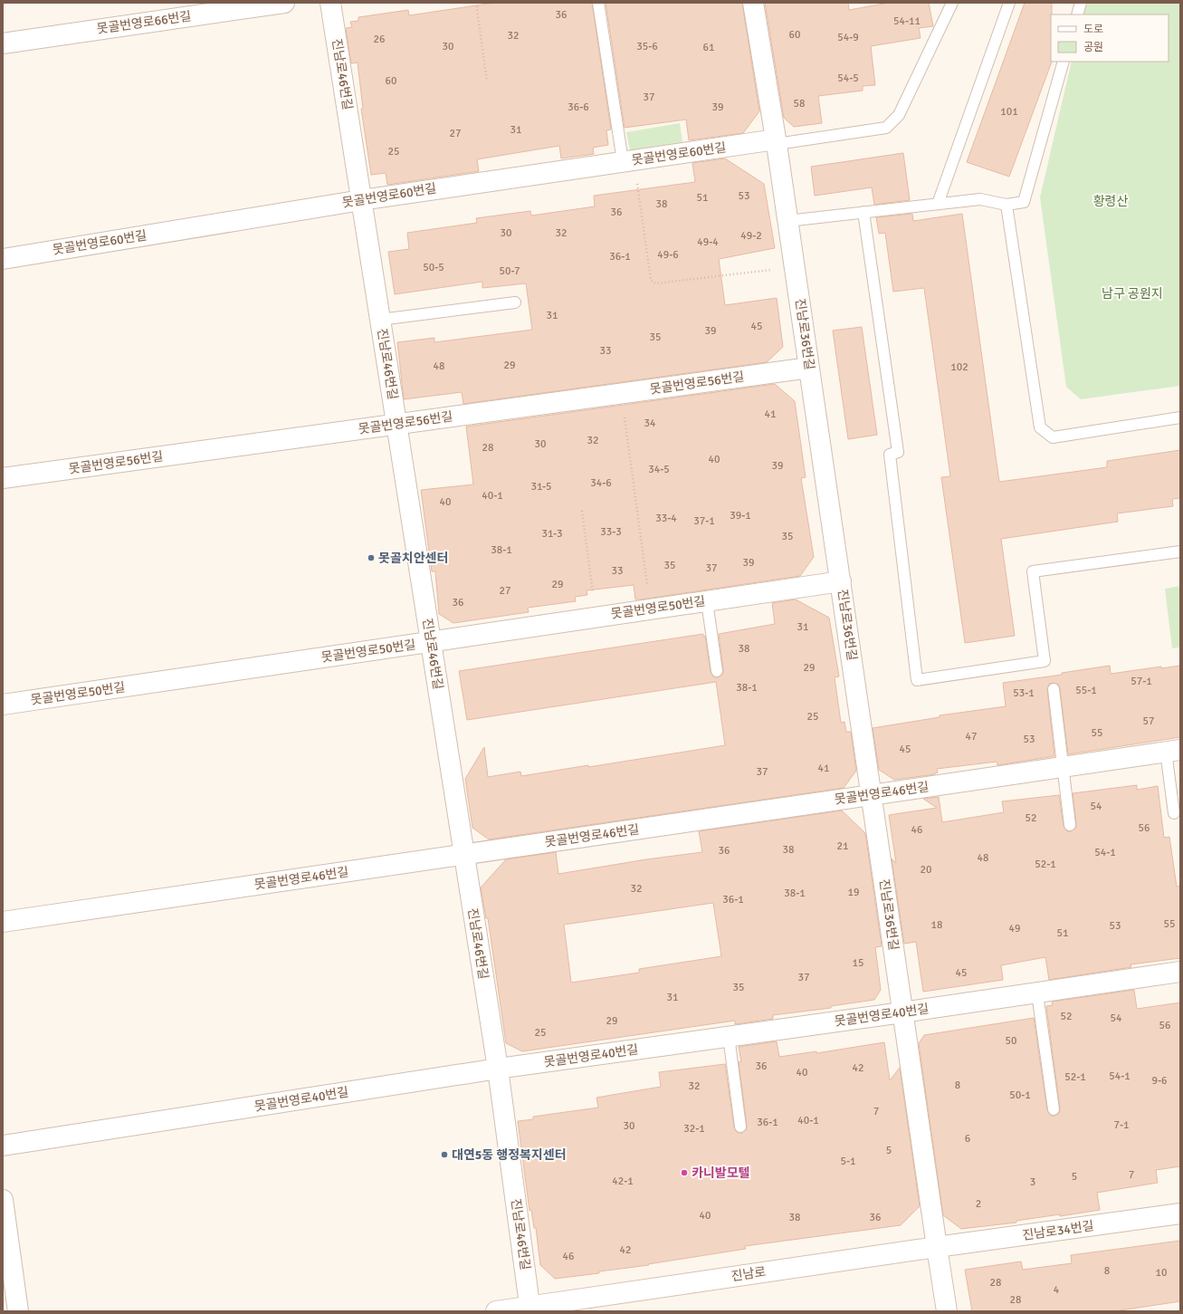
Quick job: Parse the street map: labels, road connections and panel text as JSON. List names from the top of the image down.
{
  "streets": {
    "street": [
      "못골번영로66번길",
      "진남로46번길",
      "못골번영로60번길",
      "진남로36번길",
      "못골번영로56번길",
      "못골번영로50번길",
      "못골번영로46번길",
      "못골번영로40번길",
      "진남로34번길",
      "진남로"
    ]
  },
  "crossings": [
    ["진남로46번길", "못골번영로60번길"],
    ["진남로46번길", "못골번영로56번길"],
    ["진남로46번길", "못골번영로50번길"],
    ["진남로46번길", "못골번영로46번길"],
    ["진남로46번길", "못골번영로40번길"],
    ["진남로46번길", "진남로"],
    ["못골번영로60번길", "진남로36번길"],
    ["진남로36번길", "못골번영로56번길"],
    ["진남로36번길", "못골번영로50번길"],
    ["진남로36번길", "못골번영로46번길"],
    ["진남로36번길", "못골번영로40번길"],
    ["진남로36번길", "진남로34번길"],
    ["진남로36번길", "진남로"],
    ["진남로34번길", "진남로"]
  ],
  "parks": ["황령산", "남구 공원지"],
  "places": ["못골치안센터", "대연5동 행정복지센터", "카니발모텔"],
  "house_numbers": [
    "36",
    "54-11",
    "60",
    "32",
    "54-9",
    "26",
    "30",
    "35-6",
    "61",
    "54-5",
    "60",
    "37",
    "58",
    "36-6",
    "39",
    "101",
    "31",
    "27",
    "25",
    "53",
    "51",
    "38",
    "36",
    "30",
    "32",
    "49-2",
    "49-4",
    "49-6",
    "36-1",
    "50-5",
    "50-7",
    "31",
    "45",
    "39",
    "35",
    "33",
    "29",
    "48",
    "102",
    "41",
    "34",
    "32",
    "30",
    "28",
    "40",
    "39",
    "34-5",
    "34-6",
    "31-5",
    "40-1",
    "40",
    "39-1",
    "33-4",
    "37-1",
    "33-3",
    "31-3",
    "35",
    "38-1",
    "39",
    "35",
    "37",
    "33",
    "29",
    "27",
    "36",
    "31",
    "38",
    "29",
    "57-1",
    "38-1",
    "55-1",
    "53-1",
    "25",
    "57",
    "55",
    "47",
    "53",
    "45",
    "41",
    "37",
    "54",
    "52",
    "56",
    "46",
    "21",
    "38",
    "36",
    "54-1",
    "48",
    "52-1",
    "20",
    "32",
    "19",
    "38-1",
    "36-1",
    "55",
    "18",
    "53",
    "49",
    "51",
    "15",
    "45",
    "37",
    "35",
    "31",
    "52",
    "54",
    "29",
    "56",
    "25",
    "50",
    "36",
    "42",
    "40",
    "54-1",
    "52-1",
    "9-6",
    "8",
    "32",
    "50-1",
    "7",
    "40-1",
    "36-1",
    "7-1",
    "30",
    "32-1",
    "6",
    "5",
    "5-1",
    "7",
    "5",
    "42-1",
    "3",
    "2",
    "40",
    "38",
    "36",
    "42",
    "46",
    "8",
    "10",
    "28",
    "4",
    "28"
  ],
  "legend": ["도로", "공원"]
}
